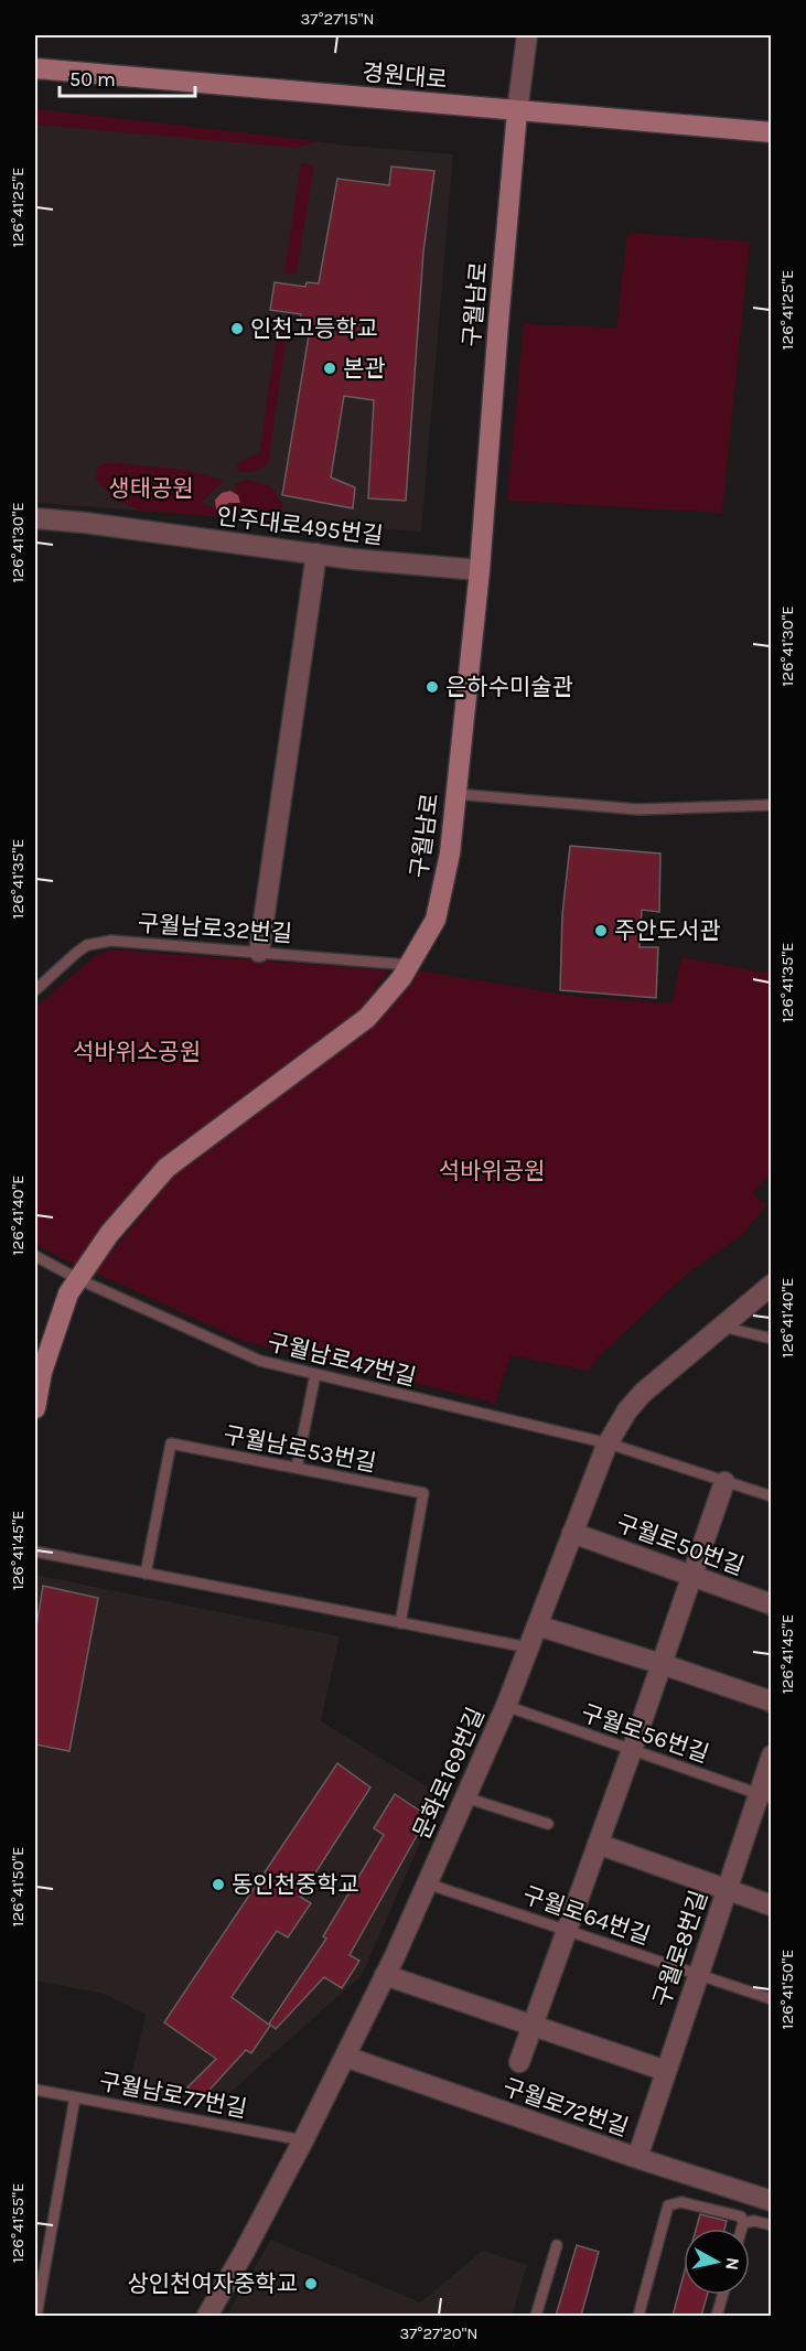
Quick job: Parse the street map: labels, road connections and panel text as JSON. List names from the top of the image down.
{
  "streets": {
    "street": [
      "경원대로",
      "구월남로",
      "인주대로495번길",
      "구월로50번길",
      "문화로169번길",
      "구월로8번길",
      "구월로72번길"
    ],
    "lane": [
      "구월남로32번길",
      "구월남로47번길",
      "구월남로53번길",
      "구월로56번길",
      "구월로64번길",
      "구월남로77번길"
    ]
  },
  "crossings": [
    ["경원대로", "구월남로"],
    ["구월남로", "인주대로495번길"],
    ["구월남로", "구월남로32번길"],
    ["구월남로", "구월남로47번길"],
    ["구월남로47번길", "문화로169번길"],
    ["구월로50번길", "문화로169번길"],
    ["구월로56번길", "문화로169번길"],
    ["구월로56번길", "구월로8번길"],
    ["문화로169번길", "구월로64번길"],
    ["문화로169번길", "구월남로77번길"],
    ["문화로169번길", "구월로72번길"],
    ["구월로64번길", "구월로8번길"],
    ["구월로8번길", "구월로72번길"]
  ],
  "parks": ["생태공원", "석바위소공원", "석바위공원"],
  "places": [
    "인천고등학교",
    "본관",
    "은하수미술관",
    "주안도서관",
    "동인천중학교",
    "상인천여자중학교"
  ],
  "scale_bar": "50 m",
  "north": "right",
  "coordinates": [
    "37°27'15\"N",
    "126°41'25\"E",
    "126°41'30\"E",
    "126°41'35\"E",
    "126°41'40\"E",
    "126°41'45\"E",
    "126°41'50\"E",
    "126°41'55\"E",
    "37°27'20\"N"
  ]
}
